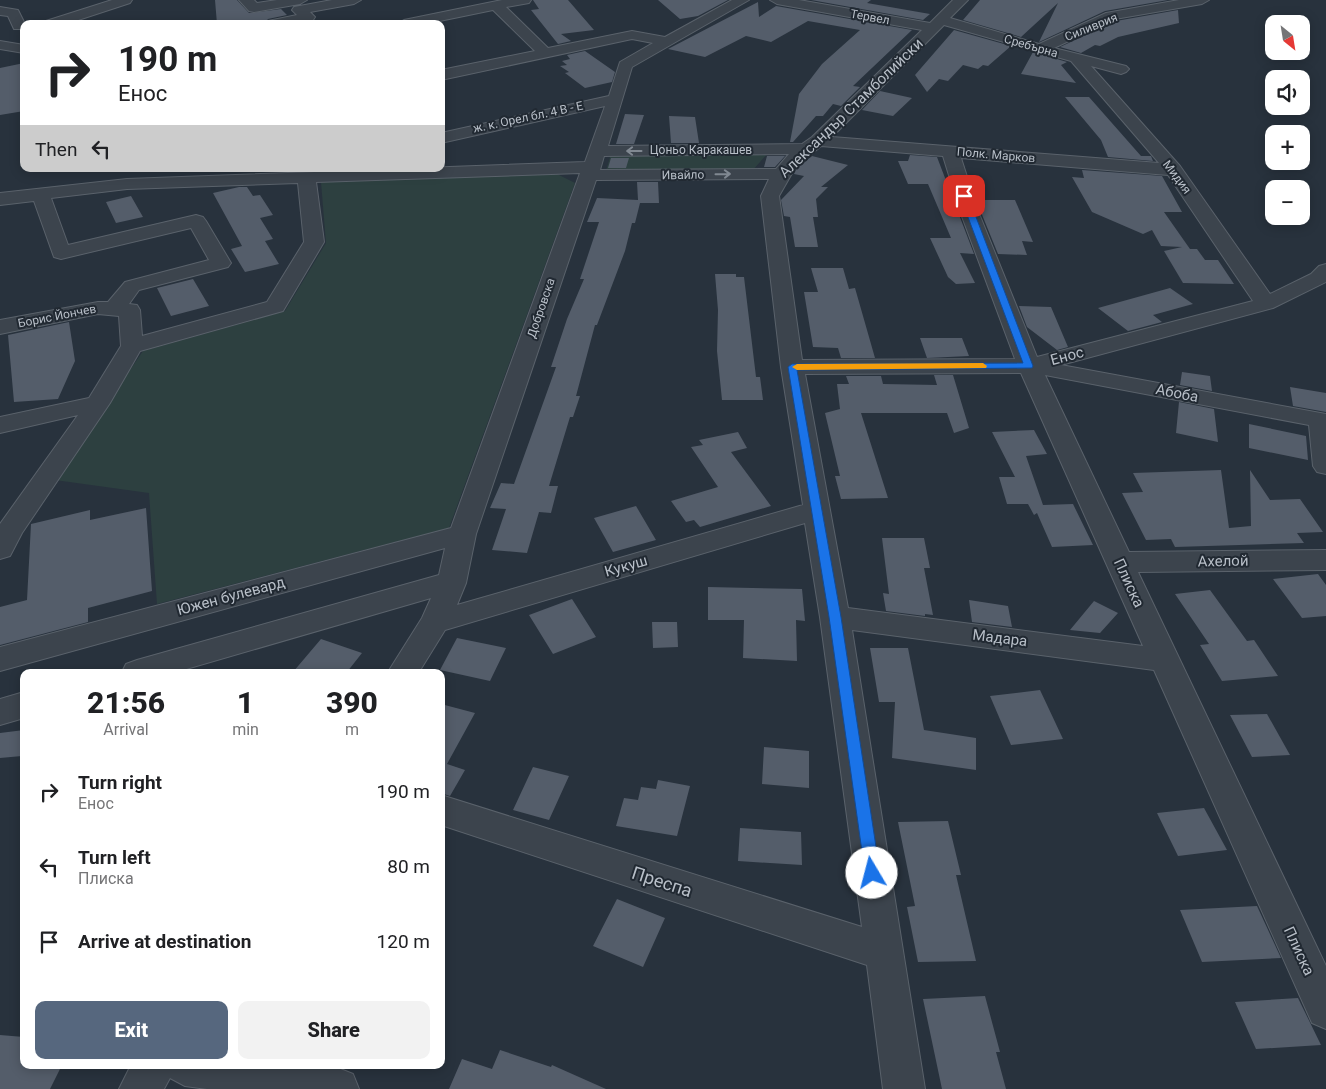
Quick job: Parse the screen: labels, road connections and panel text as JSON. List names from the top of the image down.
{
  "streets": {
    "street": [
      "Тервел",
      "Силиврия",
      "Сребърна",
      "Александър Стамболийски",
      "ж. к. Орел бл. 4 В - Е",
      "Цоньо Каракашев",
      "Полк. Марков",
      "Ивайло",
      "Мидия",
      "Добровска",
      "Борис Йончев",
      "Енос",
      "Абоба",
      "Ахелой",
      "Кукуш",
      "Плиска",
      "Южен булевард",
      "Мадара",
      "Преспа"
    ]
  },
  "crossings": [
    ["Тервел", "Сребърна"],
    ["Тервел", "Александър Стамболийски"],
    ["Силиврия", "Сребърна"],
    ["Сребърна", "Александър Стамболийски"],
    ["Сребърна", "Мидия"],
    ["Александър Стамболийски", "Цоньо Каракашев"],
    ["Александър Стамболийски", "Полк. Марков"],
    ["Александър Стамболийски", "Ивайло"],
    ["Александър Стамболийски", "Енос"],
    ["Александър Стамболийски", "Кукуш"],
    ["Александър Стамболийски", "Мадара"],
    ["Александър Стамболийски", "Преспа"],
    ["ж. к. Орел бл. 4 В - Е", "Добровска"],
    ["Цоньо Каракашев", "Полк. Марков"],
    ["Цоньо Каракашев", "Ивайло"],
    ["Цоньо Каракашев", "Добровска"],
    ["Полк. Марков", "Мидия"],
    ["Полк. Марков", "Плиска"],
    ["Ивайло", "Добровска"],
    ["Мидия", "Енос"],
    ["Добровска", "Кукуш"],
    ["Добровска", "Южен булевард"],
    ["Енос", "Абоба"],
    ["Енос", "Плиска"],
    ["Абоба", "Плиска"],
    ["Ахелой", "Плиска"],
    ["Плиска", "Мадара"]
  ],
  "north": "bottom right",
  "page": {
    "map_buttons": ["+", "−"],
    "turn": ["190 m", "Енос"],
    "then": "Then",
    "eta": [
      "21:56",
      "Arrival",
      "1",
      "min",
      "390",
      "m"
    ],
    "list": [
      {
        "name": "Turn right",
        "note": "Енос",
        "value": "190 m"
      },
      {
        "name": "Turn left",
        "note": "Плиска",
        "value": "80 m"
      },
      {
        "name": "Arrive at destination",
        "value": "120 m"
      }
    ],
    "buttons": ["Exit", "Share"]
  }
}
